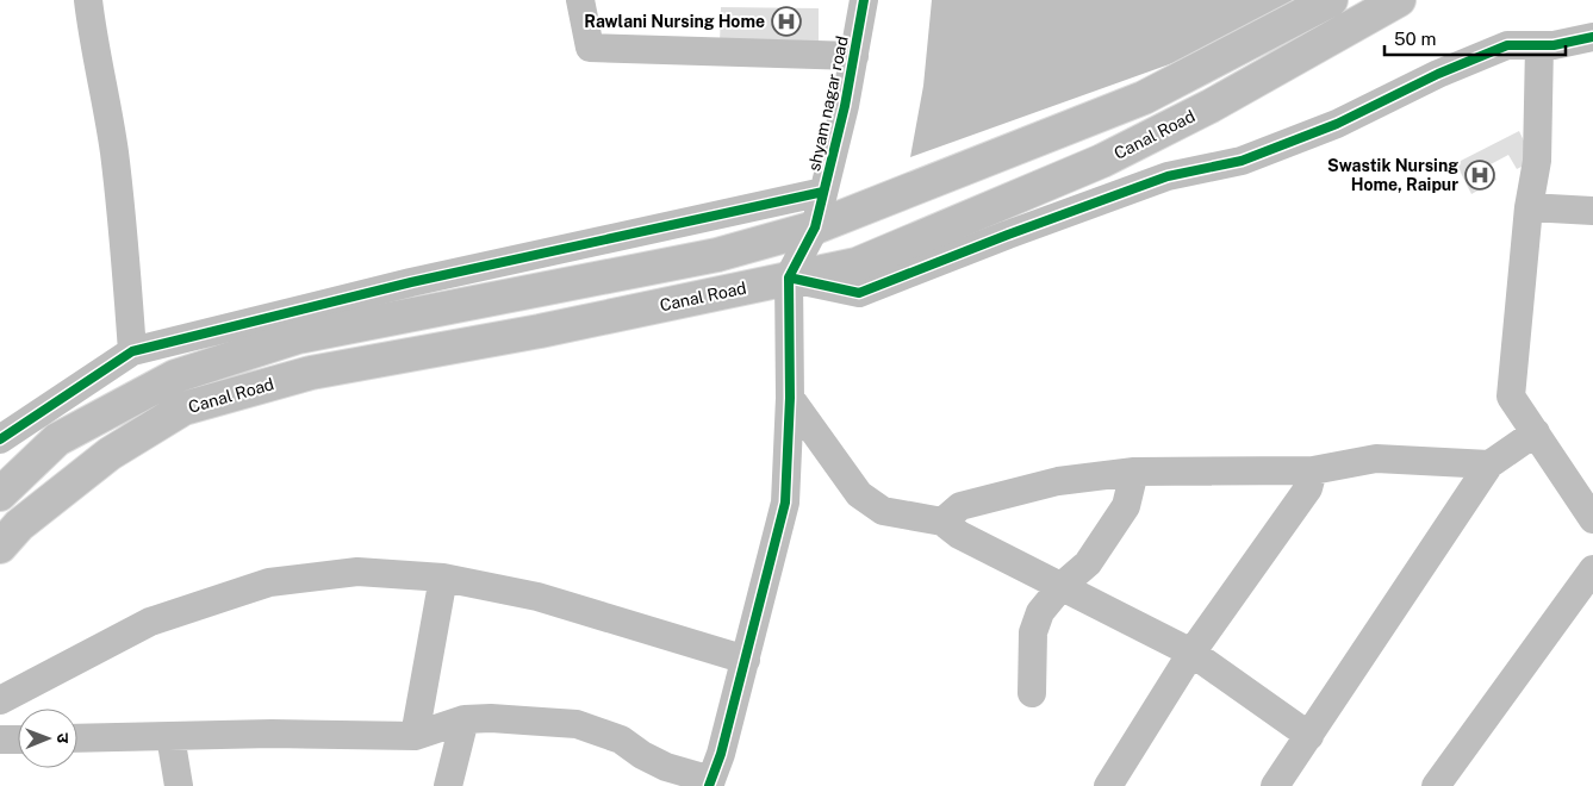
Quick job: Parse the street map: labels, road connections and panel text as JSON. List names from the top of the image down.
{
  "streets": {
    "main road": ["Canal Road"],
    "street": ["shyam nagar road"]
  },
  "crossings": [
    ["shyam nagar road", "Canal Road"]
  ],
  "places": {
    "hospital": ["Rawlani Nursing Home", "Swastik Nursing Home, Raipur"]
  },
  "scale_bar": "50 m",
  "north": "right"
}
